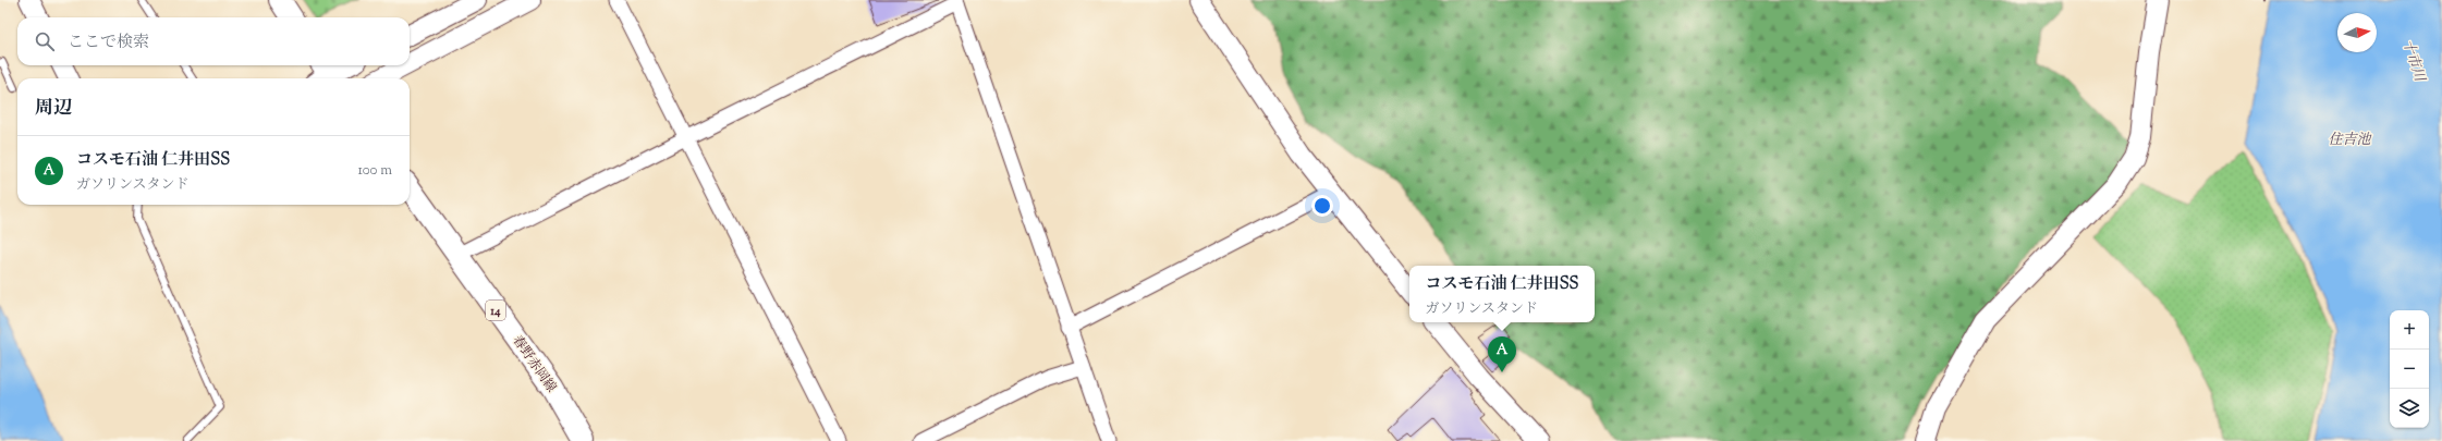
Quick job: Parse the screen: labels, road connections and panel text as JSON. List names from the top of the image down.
{
  "streets": {
    "main road": ["14", "春野赤岡線"]
  },
  "water": ["十市川", "住吉池"],
  "north": "right",
  "page": {
    "search": "ここで検索",
    "heading": "周辺",
    "list": [
      {
        "mark": "A",
        "name": "コスモ石油 仁井田SS",
        "note": "ガソリンスタンド",
        "value": "100 m"
      }
    ],
    "popup": ["コスモ石油 仁井田SS", "ガソリンスタンド"],
    "map_buttons": ["+", "−"],
    "pins": "A"
  }
}
